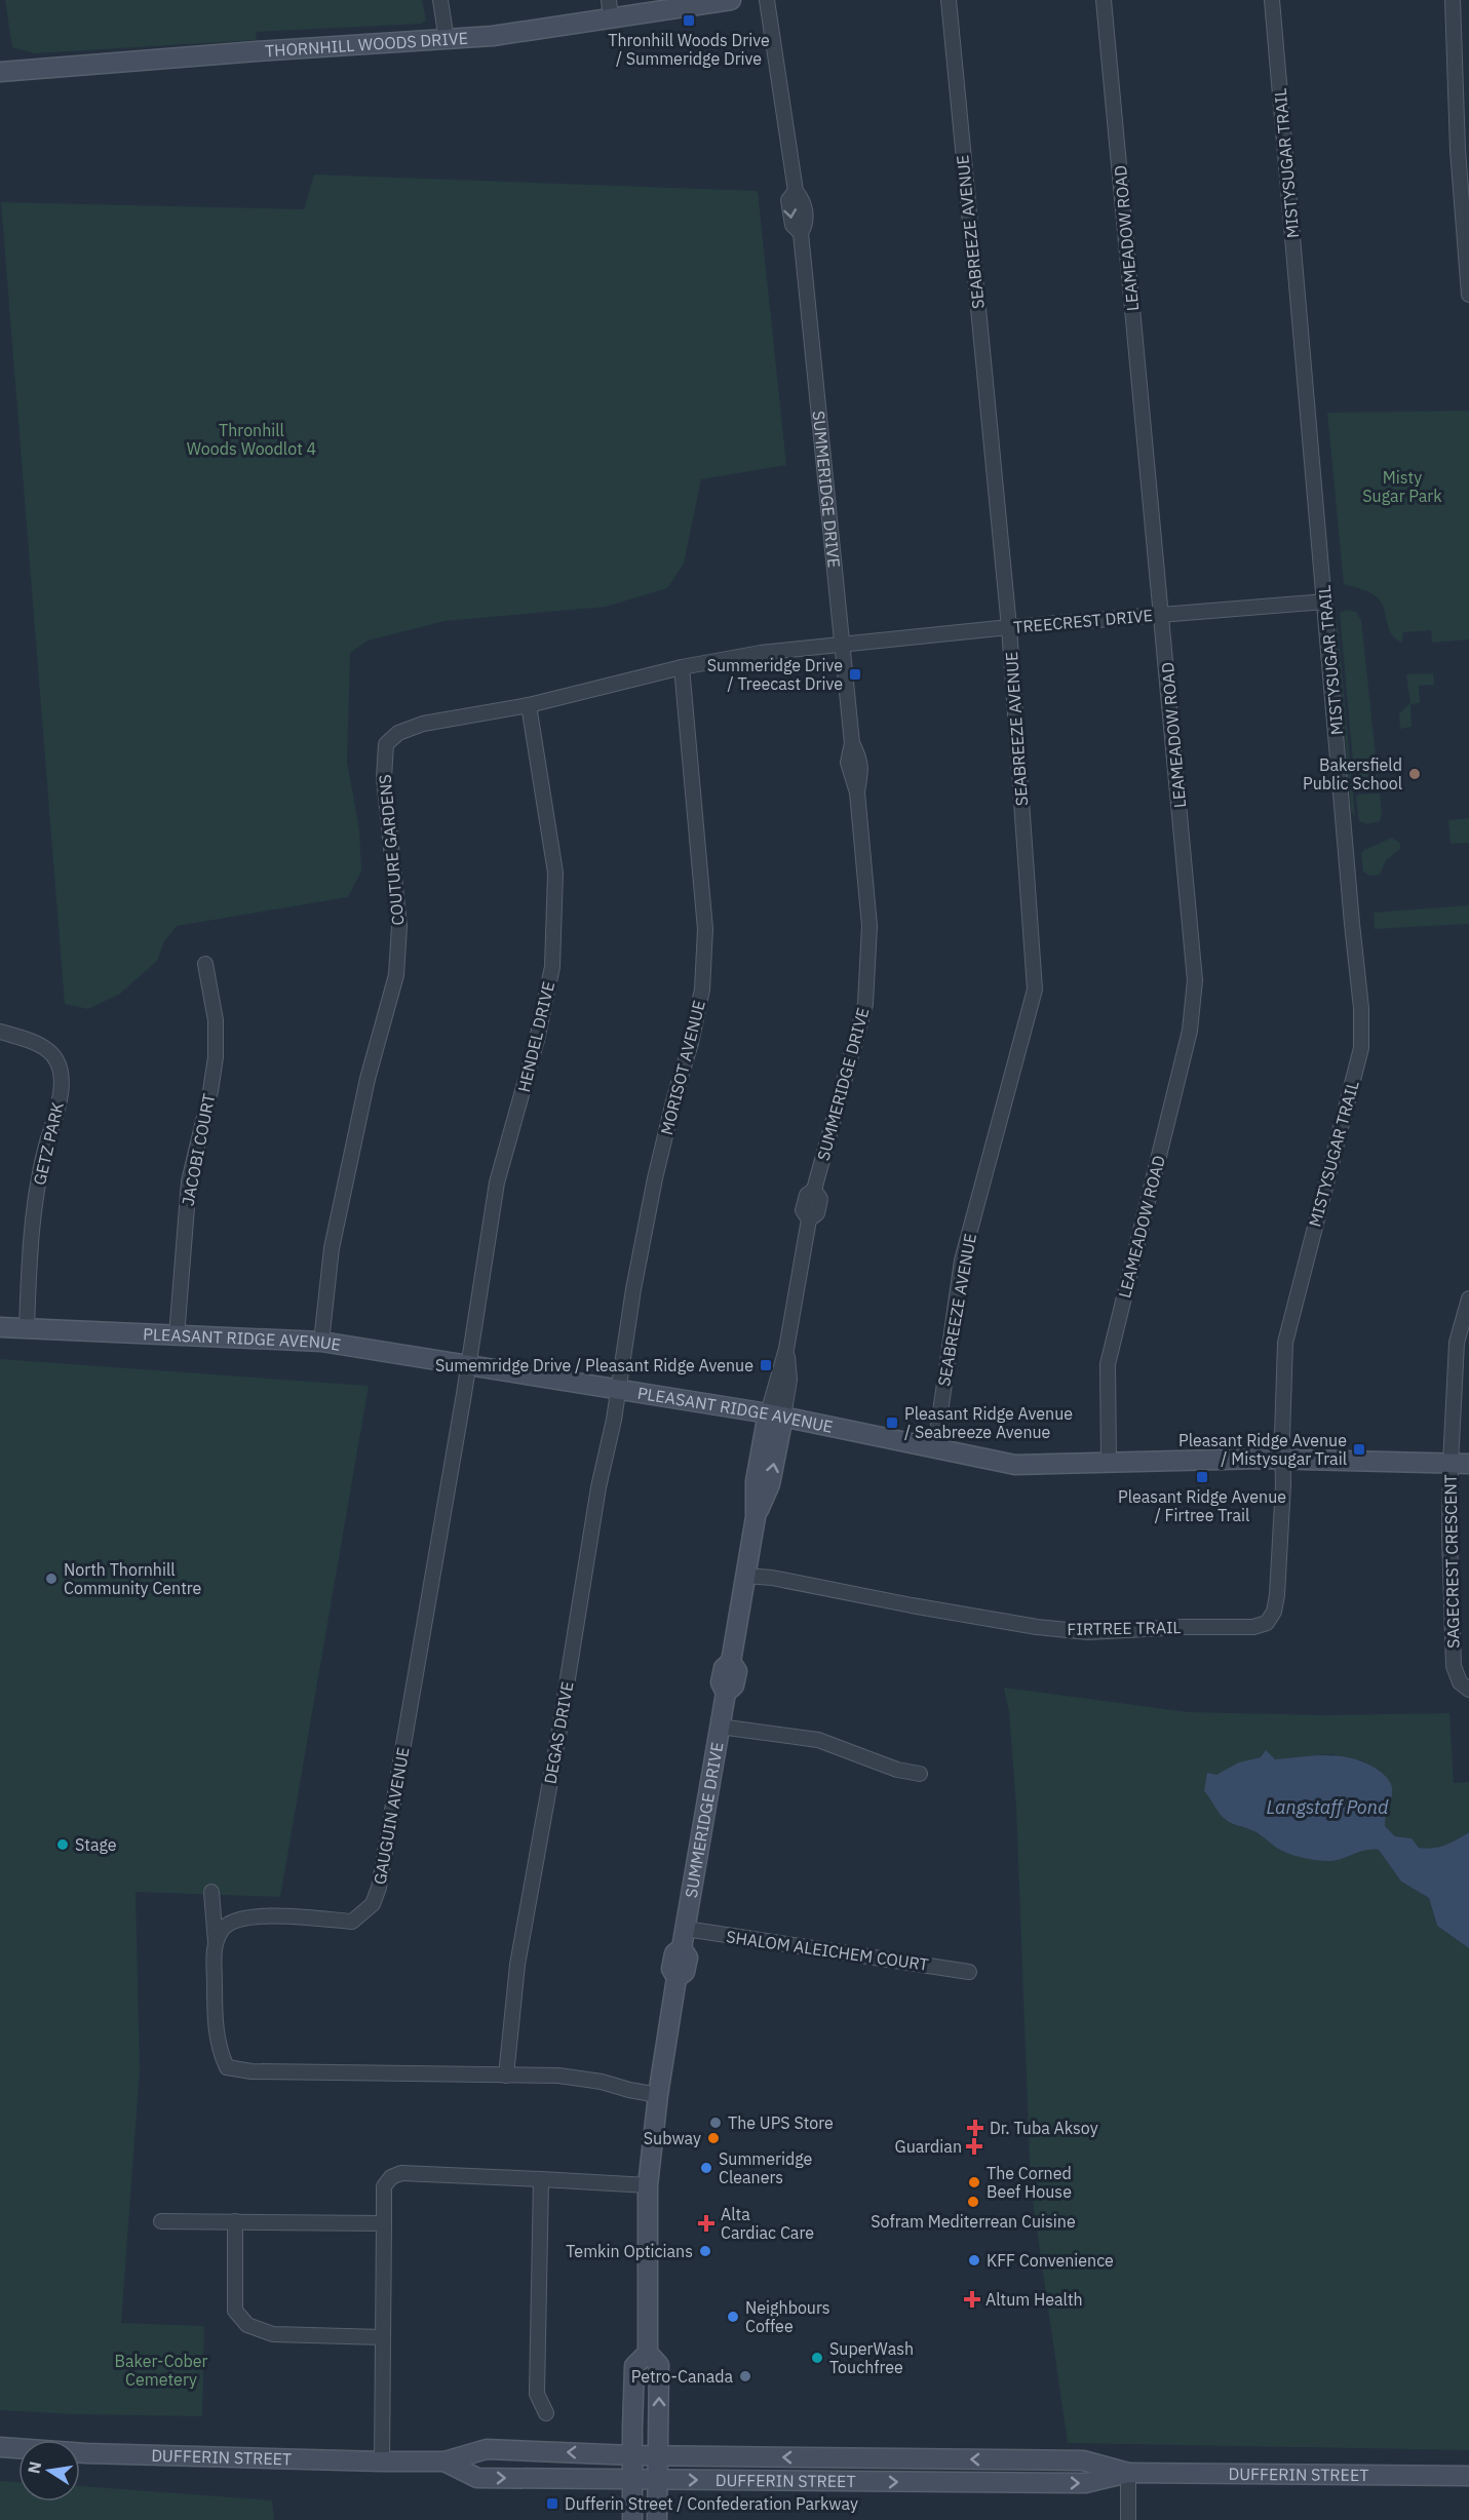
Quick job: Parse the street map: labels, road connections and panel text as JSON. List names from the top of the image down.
{
  "streets": {
    "street": [
      "THORNHILL WOODS DRIVE",
      "MISTYSUGAR TRAIL",
      "SEABREEZE AVENUE",
      "LEAMEADOW ROAD",
      "SUMMERIDGE DRIVE",
      "TREECREST DRIVE",
      "COUTURE GARDENS",
      "HENDEL DRIVE",
      "MORISOT AVENUE",
      "GETZ PARK",
      "JACOBI COURT",
      "PLEASANT RIDGE AVENUE",
      "SAGECREST CRESCENT",
      "FIRTREE TRAIL",
      "DEGAS DRIVE",
      "GAUGUIN AVENUE",
      "SHALOM ALEICHEM COURT",
      "DUFFERIN STREET"
    ]
  },
  "crossings": [
    ["MISTYSUGAR TRAIL", "TREECREST DRIVE"],
    ["MISTYSUGAR TRAIL", "PLEASANT RIDGE AVENUE"],
    ["MISTYSUGAR TRAIL", "FIRTREE TRAIL"],
    ["SEABREEZE AVENUE", "TREECREST DRIVE"],
    ["SEABREEZE AVENUE", "PLEASANT RIDGE AVENUE"],
    ["LEAMEADOW ROAD", "TREECREST DRIVE"],
    ["LEAMEADOW ROAD", "PLEASANT RIDGE AVENUE"],
    ["SUMMERIDGE DRIVE", "TREECREST DRIVE"],
    ["SUMMERIDGE DRIVE", "COUTURE GARDENS"],
    ["SUMMERIDGE DRIVE", "PLEASANT RIDGE AVENUE"],
    ["SUMMERIDGE DRIVE", "FIRTREE TRAIL"],
    ["SUMMERIDGE DRIVE", "SHALOM ALEICHEM COURT"],
    ["SUMMERIDGE DRIVE", "DUFFERIN STREET"],
    ["TREECREST DRIVE", "COUTURE GARDENS"],
    ["COUTURE GARDENS", "HENDEL DRIVE"],
    ["COUTURE GARDENS", "MORISOT AVENUE"],
    ["COUTURE GARDENS", "PLEASANT RIDGE AVENUE"],
    ["HENDEL DRIVE", "PLEASANT RIDGE AVENUE"],
    ["HENDEL DRIVE", "GAUGUIN AVENUE"],
    ["MORISOT AVENUE", "PLEASANT RIDGE AVENUE"],
    ["MORISOT AVENUE", "DEGAS DRIVE"],
    ["GETZ PARK", "PLEASANT RIDGE AVENUE"],
    ["JACOBI COURT", "PLEASANT RIDGE AVENUE"],
    ["PLEASANT RIDGE AVENUE", "SAGECREST CRESCENT"],
    ["PLEASANT RIDGE AVENUE", "FIRTREE TRAIL"],
    ["PLEASANT RIDGE AVENUE", "DEGAS DRIVE"],
    ["PLEASANT RIDGE AVENUE", "GAUGUIN AVENUE"]
  ],
  "water": ["Langstaff Pond"],
  "parks": ["Thronhill Woods Woodlot 4", "Misty Sugar Park", "Baker-Cober Cemetery"],
  "places": {
    "transit": [
      "Thronhill Woods Drive / Summeridge Drive",
      "Summeridge Drive / Treecast Drive",
      "Sumemridge Drive / Pleasant Ridge Avenue",
      "Pleasant Ridge Avenue / Seabreeze Avenue",
      "Pleasant Ridge Avenue / Mistysugar Trail",
      "Pleasant Ridge Avenue / Firtree Trail",
      "Dufferin Street / Confederation Parkway"
    ],
    "other": [
      "Bakersfield Public School",
      "North Thornhill Community Centre",
      "Stage",
      "The UPS Store",
      "Subway",
      "Summeridge Cleaners",
      "The Corned Beef House",
      "Sofram Mediterrean Cuisine",
      "Temkin Opticians",
      "KFF Convenience",
      "Neighbours Coffee",
      "SuperWash Touchfree",
      "Petro-Canada"
    ],
    "health": [
      "Dr. Tuba Aksoy",
      "Guardian",
      "Alta Cardiac Care",
      "Altum Health"
    ]
  },
  "north": "left"
}
